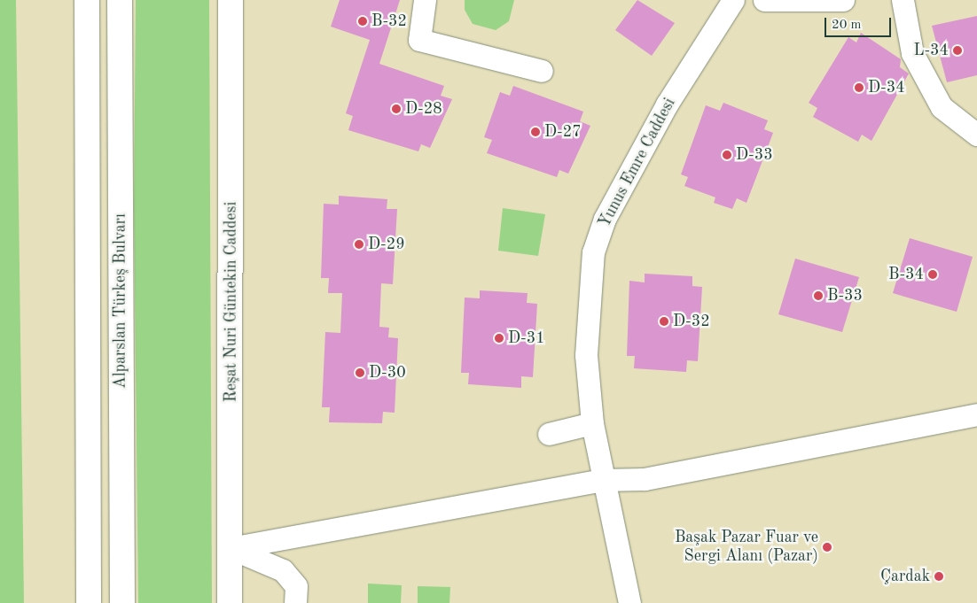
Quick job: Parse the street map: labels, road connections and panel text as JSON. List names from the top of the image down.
{
  "streets": {
    "main road": ["Alparslan Türkeş Bulvarı", "Reşat Nuri Güntekin Caddesi"],
    "street": ["Yunus Emre Caddesi"]
  },
  "places": [
    "B-32",
    "L-34",
    "D-34",
    "D-28",
    "D-27",
    "D-33",
    "D-29",
    "B-34",
    "B-33",
    "D-32",
    "D-31",
    "D-30",
    "Başak Pazar Fuar ve Sergi Alanı (Pazar)",
    "Çardak"
  ],
  "scale_bar": "20 m"
}
